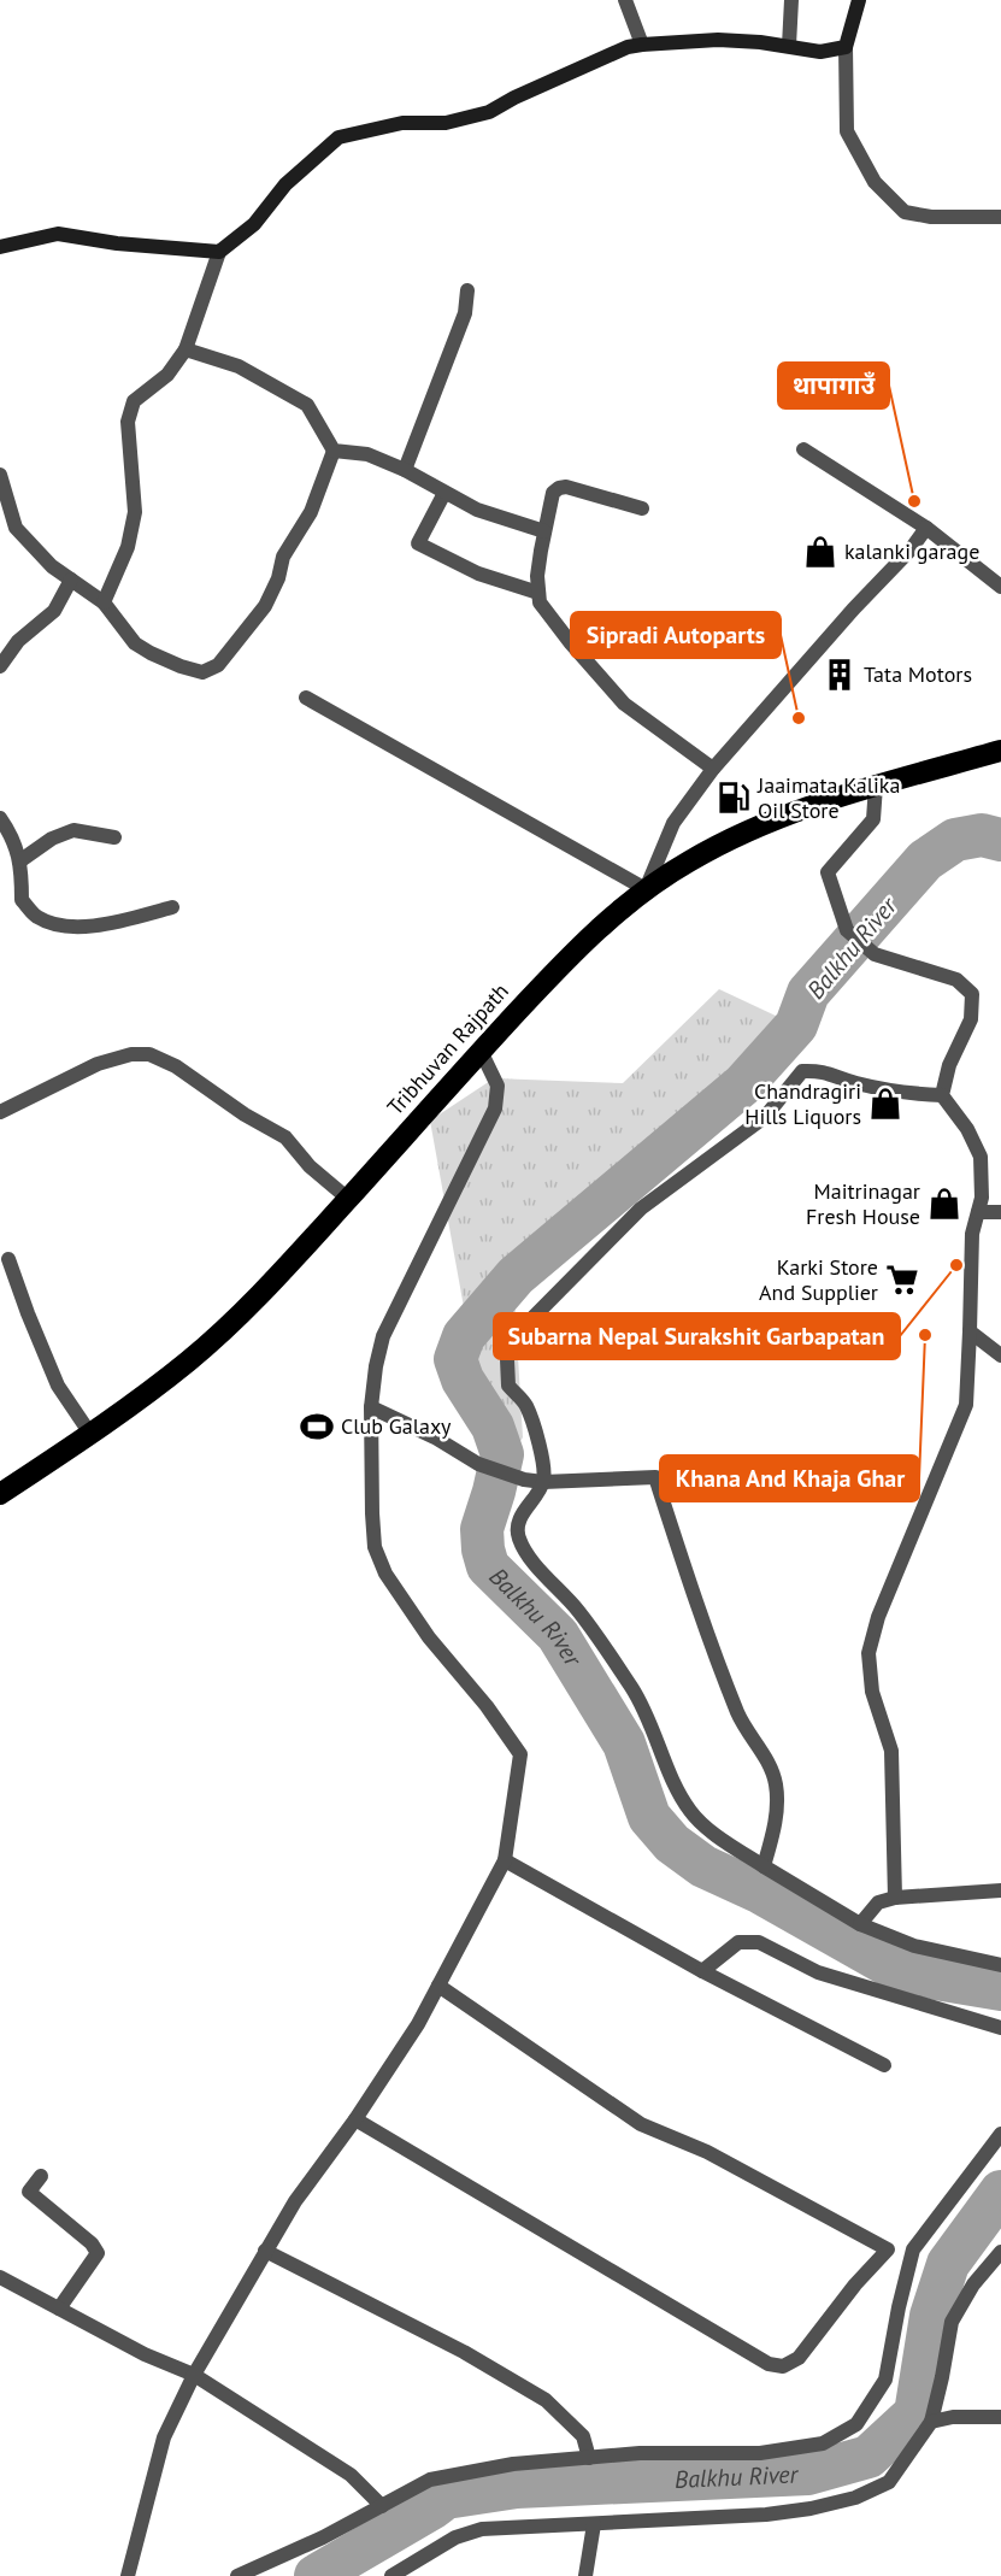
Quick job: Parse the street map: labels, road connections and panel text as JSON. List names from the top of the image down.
{
  "streets": {
    "highway": ["Tribhuvan Rajpath"]
  },
  "water": ["Balkhu River"],
  "places": {
    "other": [
      "थापागाउँ",
      "Sipradi Autoparts",
      "Subarna Nepal Surakshit Garbapatan",
      "Khana And Khaja Ghar"
    ],
    "shop": ["kalanki garage", "Chandragiri Hills Liquors", "Maitrinagar Fresh House"],
    "building": ["Tata Motors"],
    "fuel station": ["Jaaimata Kalika Oil Store"],
    "supermarket": ["Karki Store And Supplier"],
    "sports": ["Club Galaxy"]
  }
}
